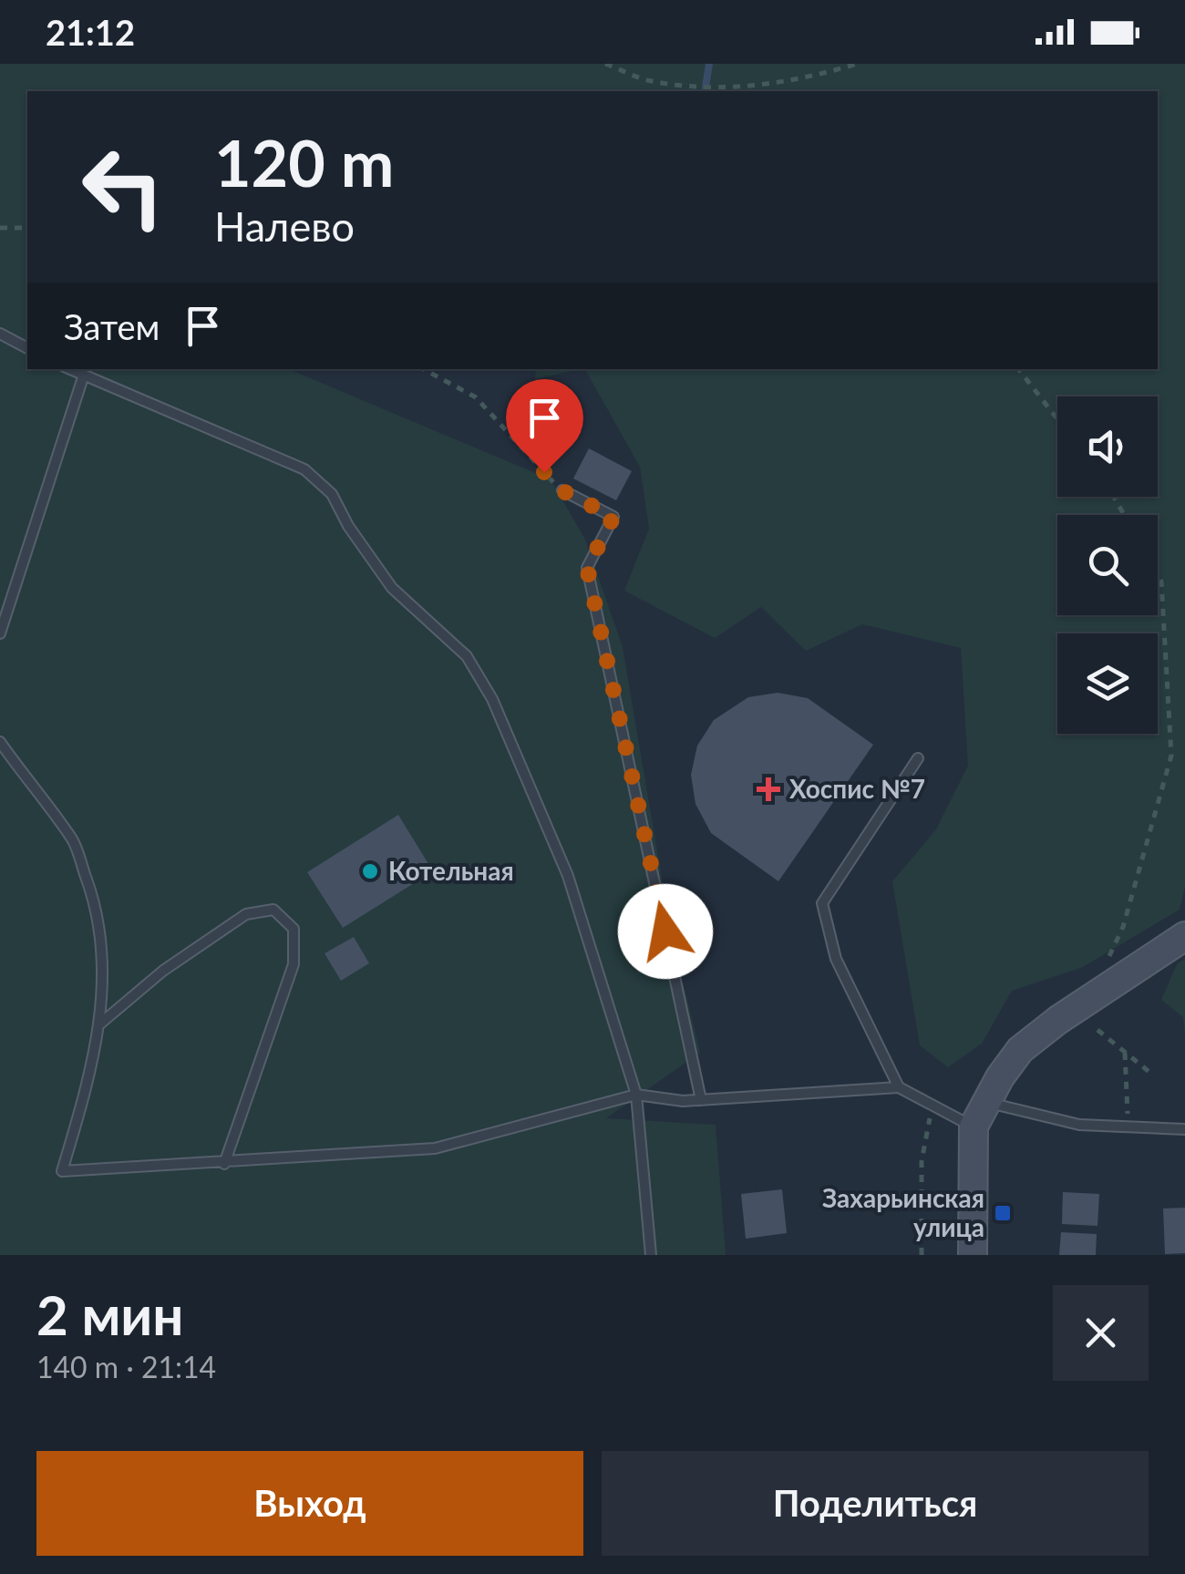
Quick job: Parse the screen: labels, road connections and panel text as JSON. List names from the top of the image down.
{
  "places": {
    "health": ["Хоспис №7"],
    "other": ["Котельная"],
    "transit": ["Захарьинская улица"]
  },
  "page": {
    "status": "21:12",
    "turn": ["120 m", "Налево"],
    "then": "Затем",
    "heading": ["2 мин", "140 m · 21:14"],
    "buttons": ["Выход", "Поделиться"]
  }
}
